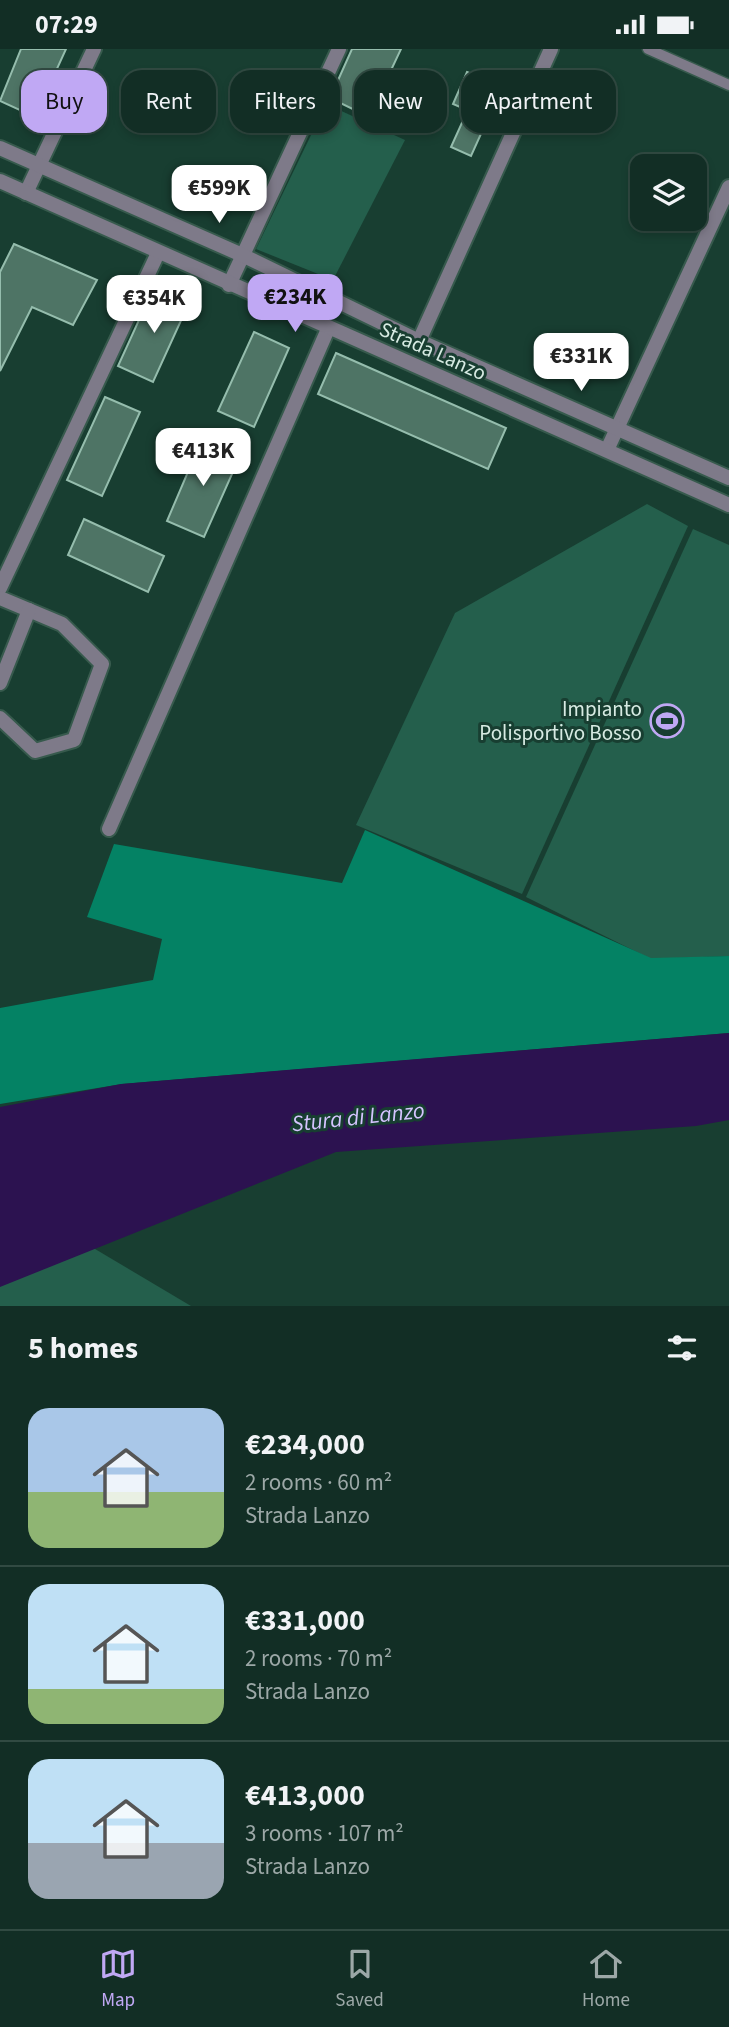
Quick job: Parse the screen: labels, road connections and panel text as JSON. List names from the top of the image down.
{
  "streets": {
    "street": ["Strada Lanzo"]
  },
  "water": ["Stura di Lanzo"],
  "places": {
    "sports": ["Impianto Polisportivo Bosso"]
  },
  "page": {
    "status": "07:29",
    "chip": [
      "Buy",
      "Rent",
      "Filters",
      "New",
      "Apartment"
    ],
    "price": [
      "€599K",
      "€234K",
      "€354K",
      "€331K",
      "€413K"
    ],
    "heading": "5 homes",
    "list": [
      {
        "name": "€234,000",
        "note": "2 rooms · 60 m² · Strada Lanzo"
      },
      {
        "name": "€331,000",
        "note": "2 rooms · 70 m² · Strada Lanzo"
      },
      {
        "name": "€413,000",
        "note": "3 rooms · 107 m² · Strada Lanzo"
      }
    ],
    "tabs": ["Map", "Saved", "Home"]
  }
}
